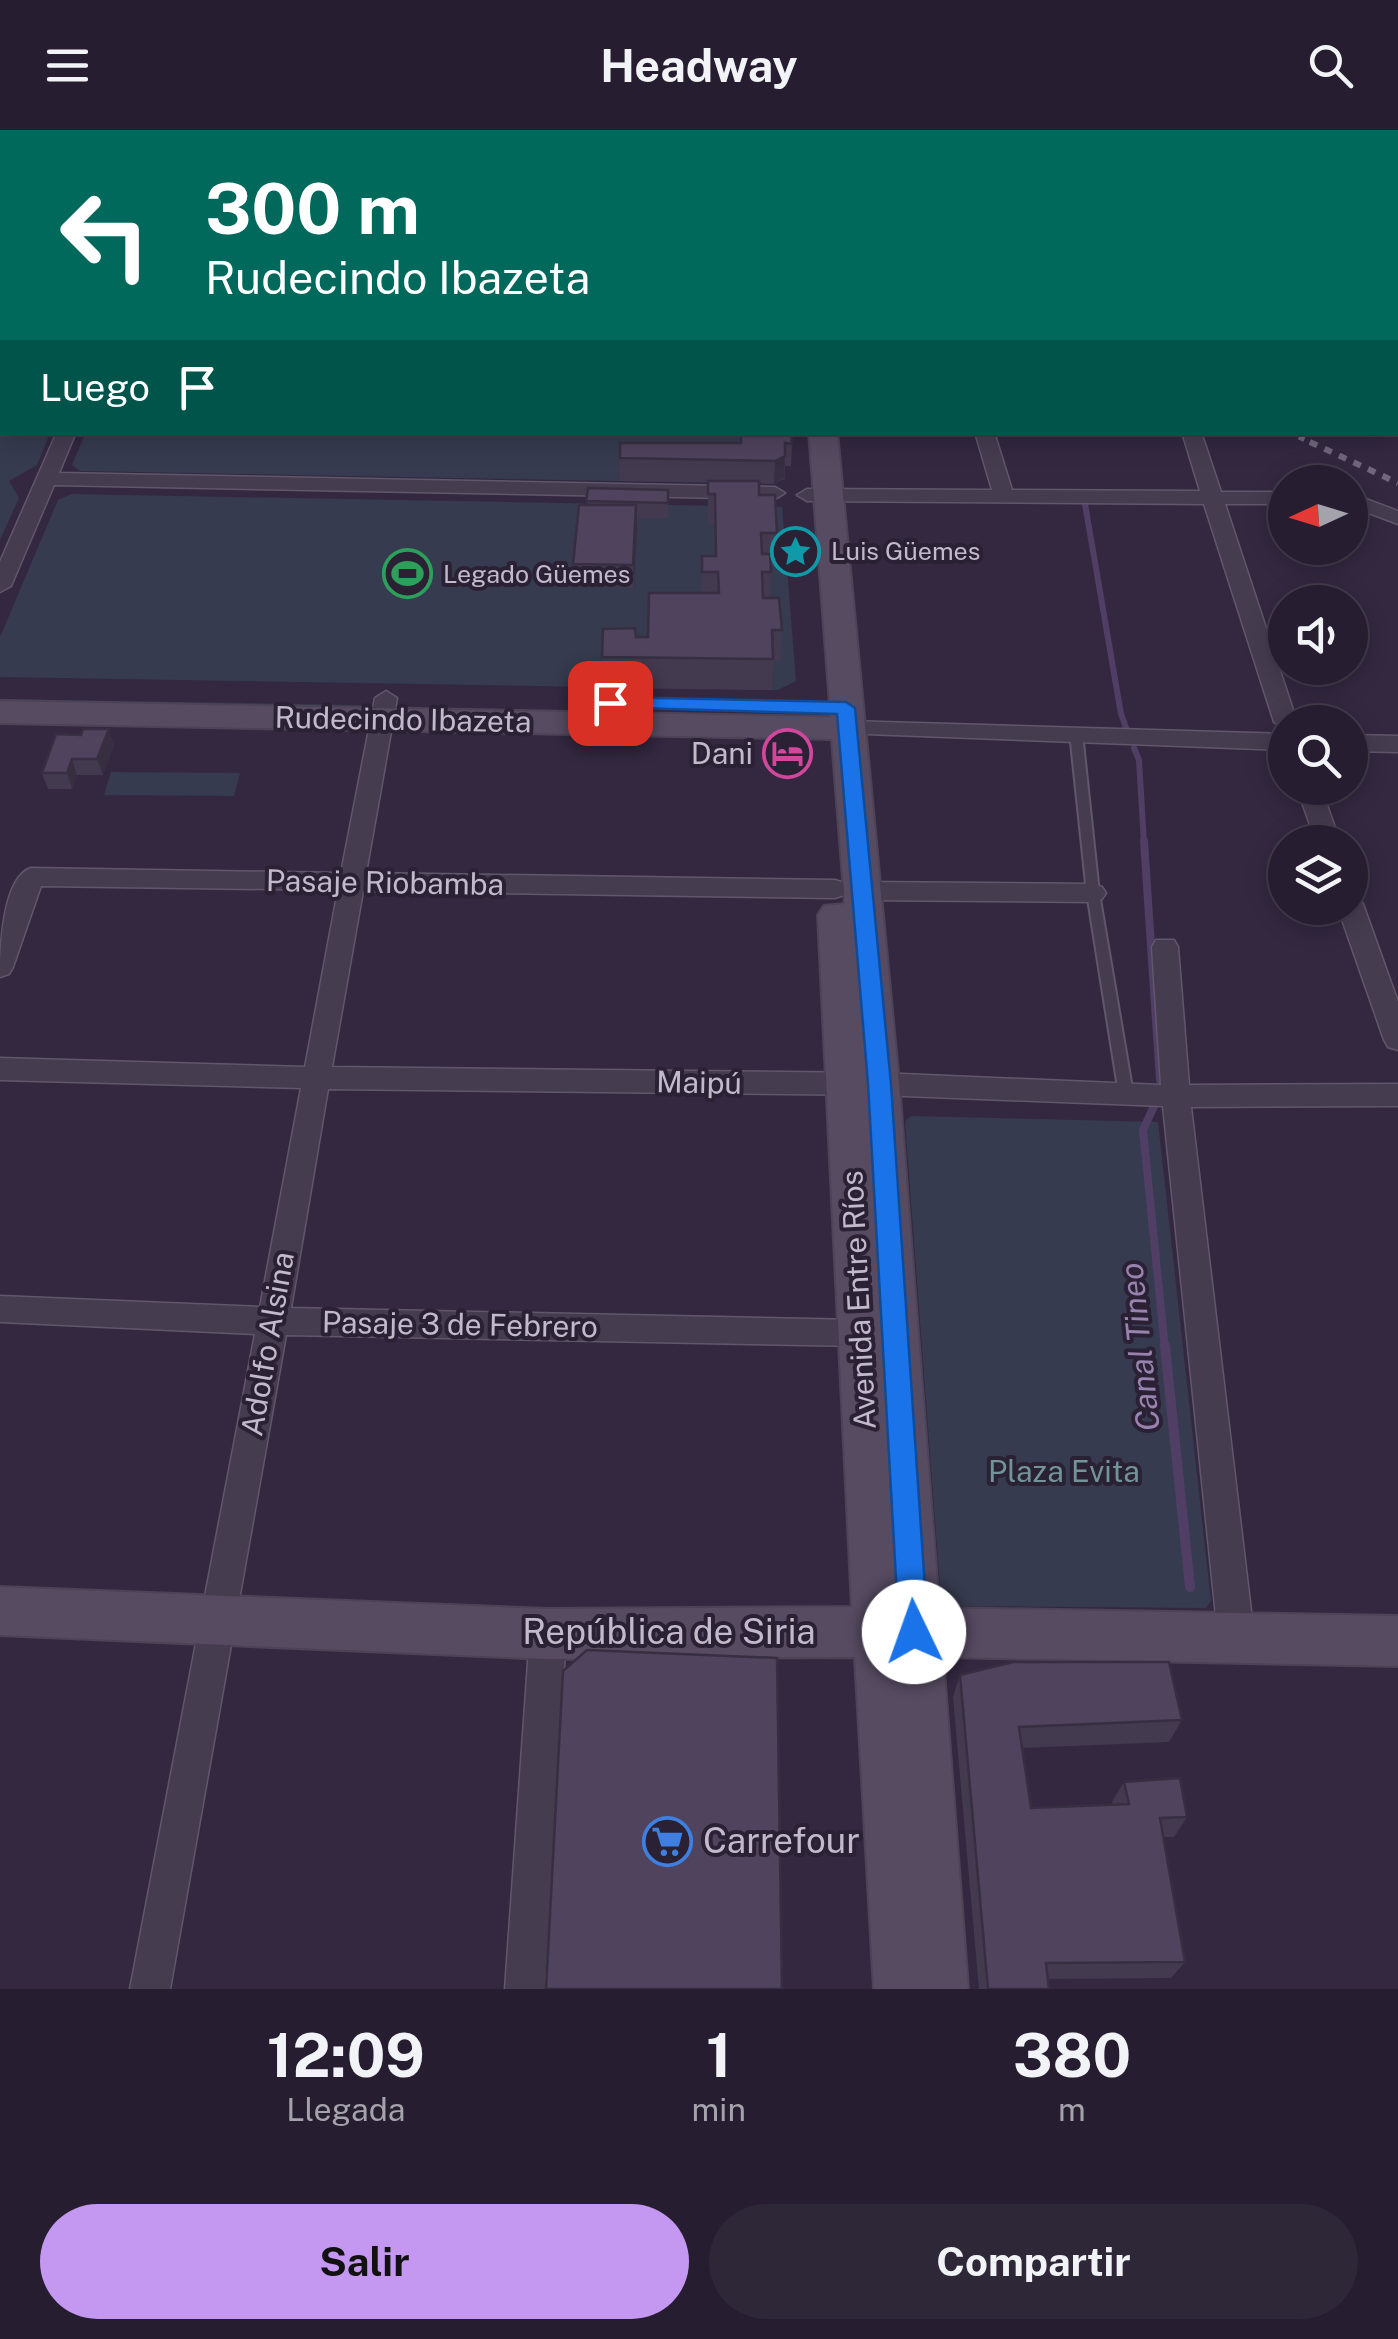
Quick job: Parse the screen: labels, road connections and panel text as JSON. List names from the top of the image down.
{
  "streets": {
    "main road": ["Rudecindo Ibazeta", "Avenida Entre Ríos", "República de Siria"],
    "street": [
      "Pasaje Riobamba",
      "Maipú",
      "Pasaje 3 de Febrero",
      "Adolfo Alsina"
    ]
  },
  "crossings": [
    ["Rudecindo Ibazeta", "Avenida Entre Ríos"],
    ["Rudecindo Ibazeta", "Adolfo Alsina"],
    ["Pasaje Riobamba", "Avenida Entre Ríos"],
    ["Pasaje Riobamba", "Adolfo Alsina"],
    ["Maipú", "Avenida Entre Ríos"],
    ["Maipú", "Adolfo Alsina"],
    ["Avenida Entre Ríos", "Pasaje 3 de Febrero"],
    ["Avenida Entre Ríos", "República de Siria"],
    ["Pasaje 3 de Febrero", "Adolfo Alsina"],
    ["Adolfo Alsina", "República de Siria"]
  ],
  "water": ["Canal Tineo"],
  "parks": ["Plaza Evita"],
  "places": {
    "place": ["Luis Güemes"],
    "sports": ["Legado Güemes"],
    "hotel": ["Dani"],
    "supermarket": ["Carrefour"]
  },
  "north": "left",
  "page": {
    "header": "Headway",
    "turn": ["300 m", "Rudecindo Ibazeta"],
    "then": "Luego",
    "eta": [
      "12:09",
      "Llegada",
      "1",
      "min",
      "380",
      "m"
    ],
    "buttons": ["Salir", "Compartir"]
  }
}
